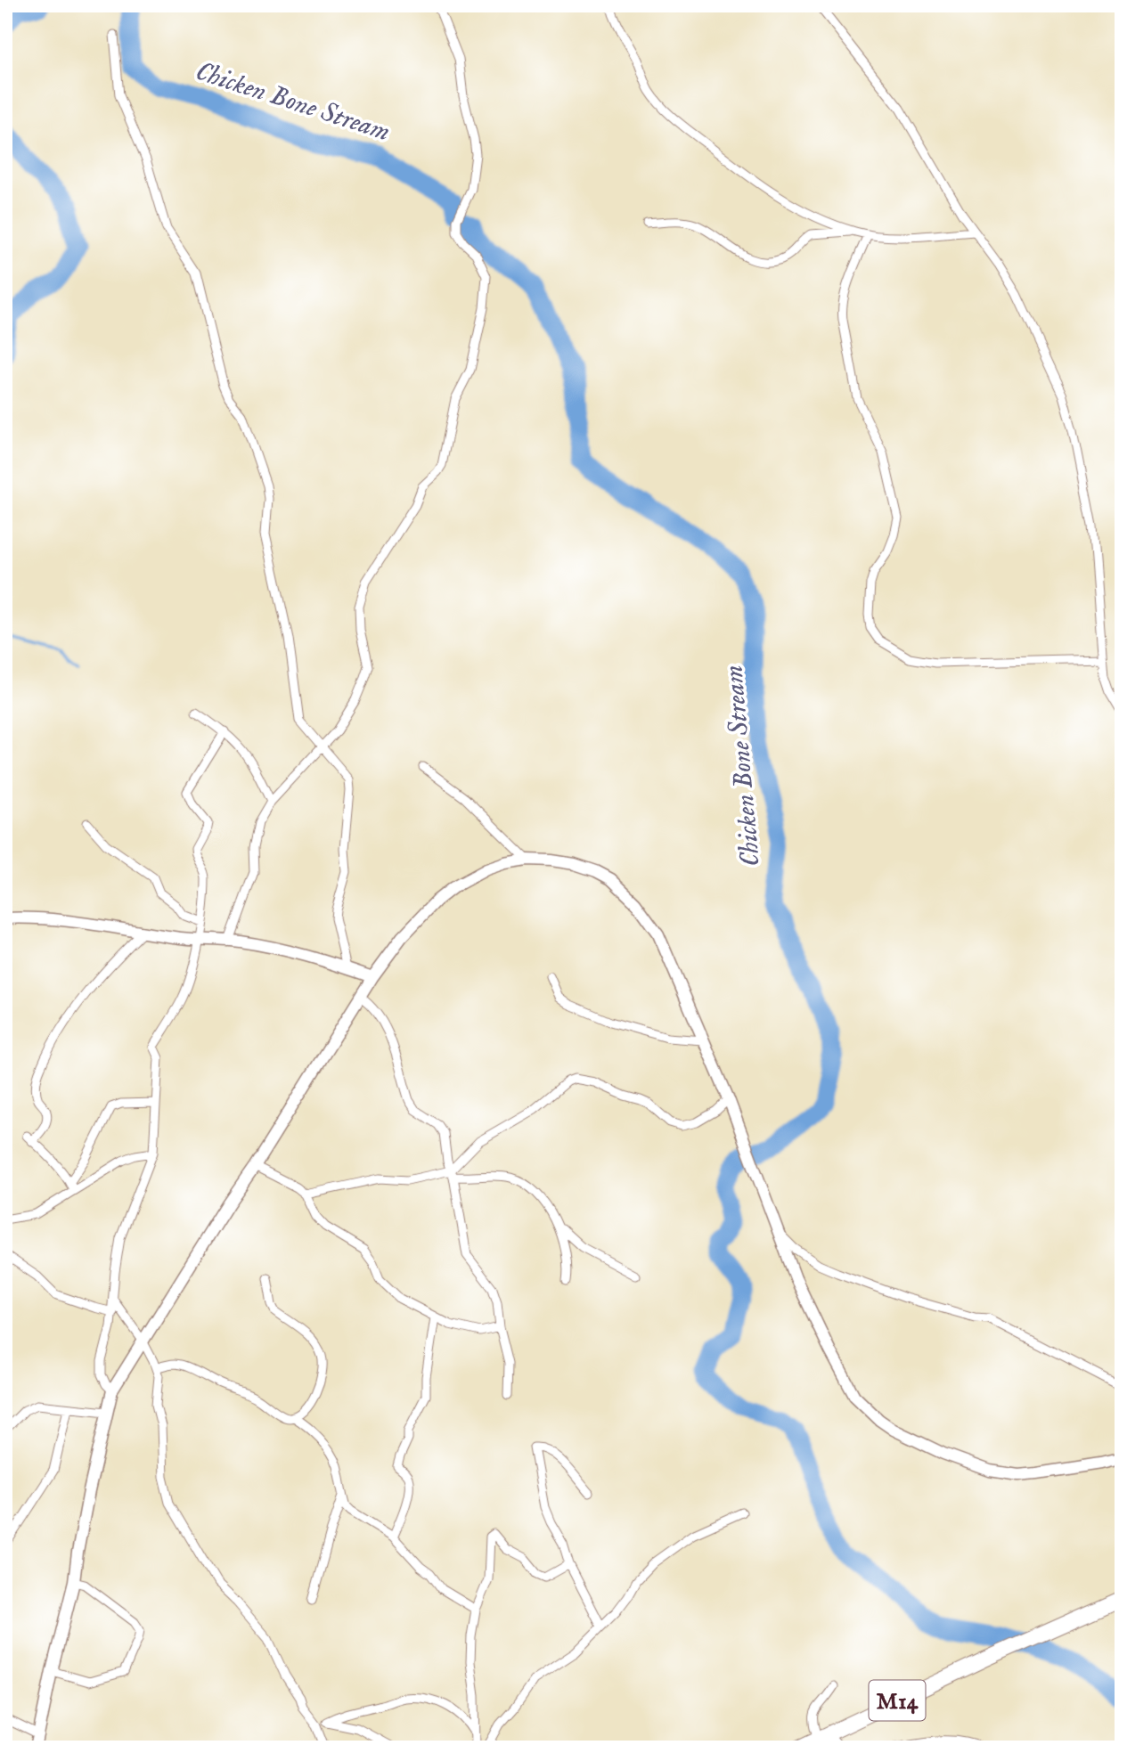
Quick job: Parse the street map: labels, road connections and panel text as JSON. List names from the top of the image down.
{
  "streets": {
    "highway": ["M14"]
  },
  "water": ["Chicken Bone Stream"]
}
